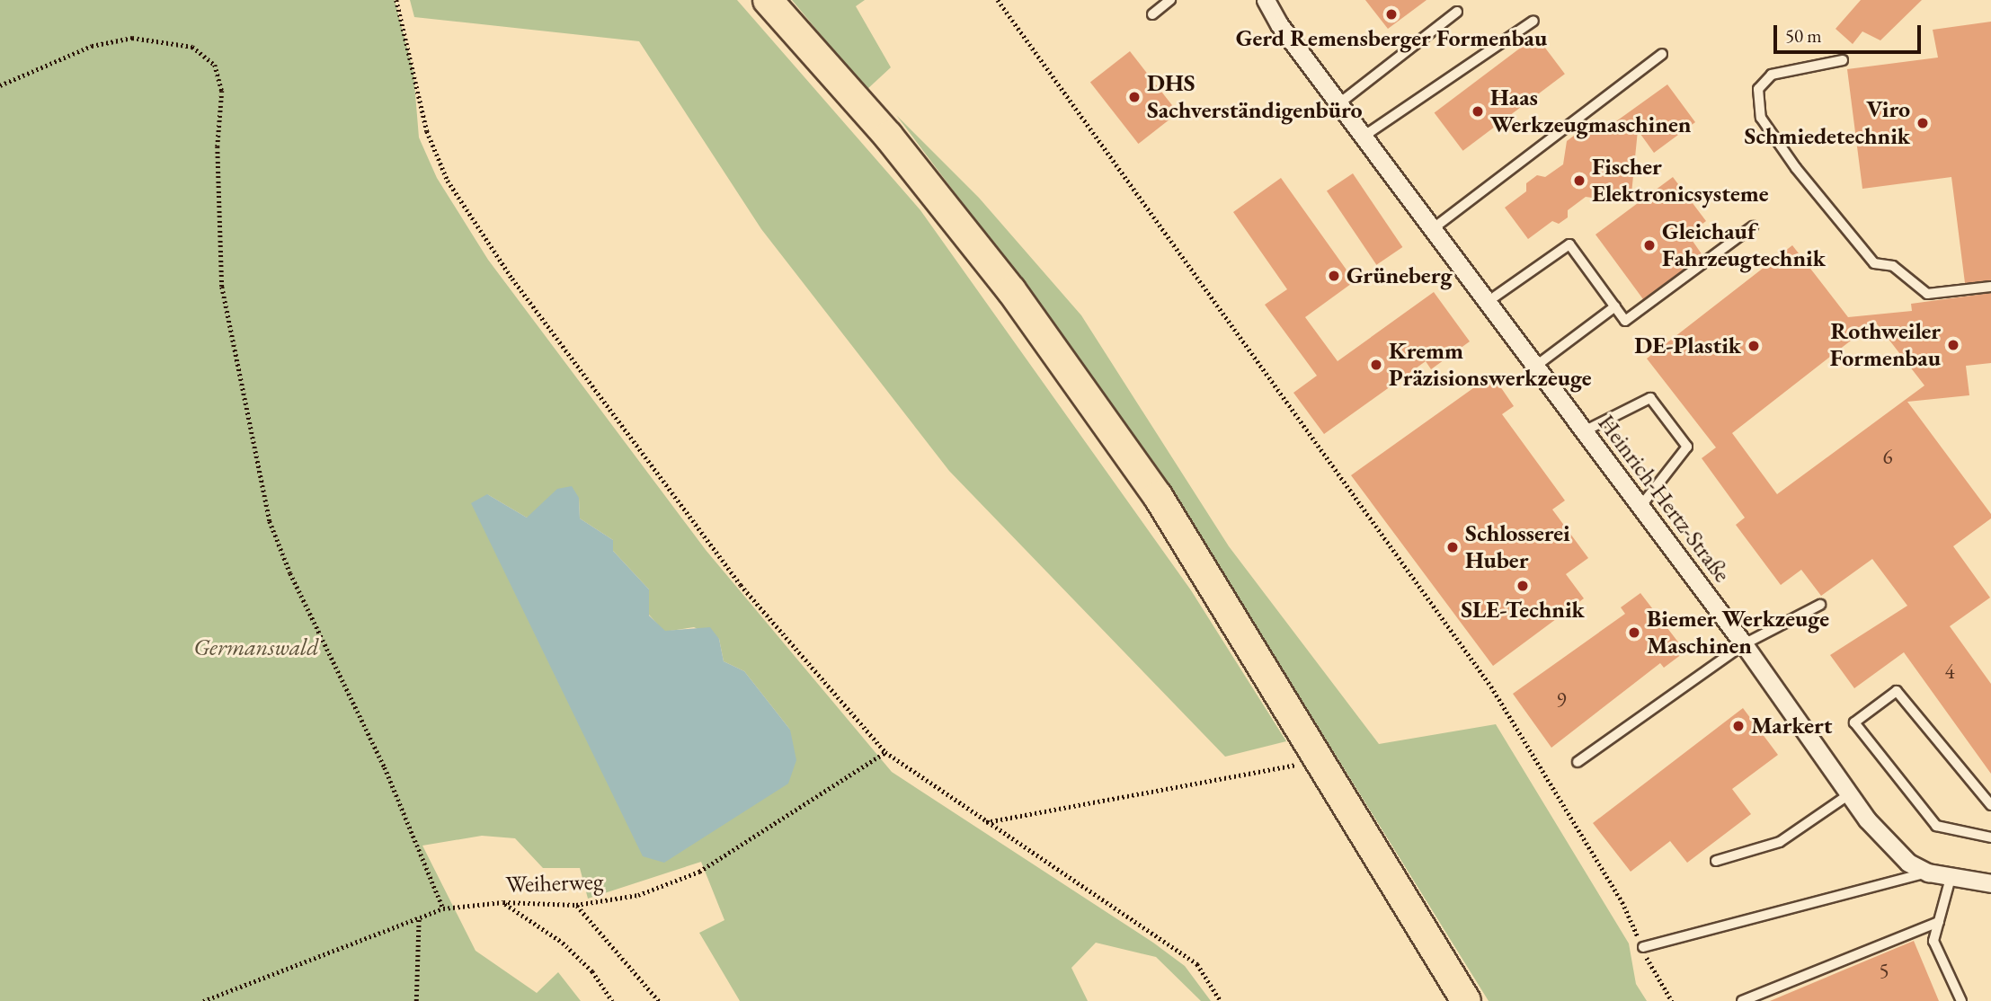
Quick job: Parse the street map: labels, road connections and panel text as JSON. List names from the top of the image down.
{
  "streets": {
    "street": ["Heinrich-Hertz-Straße"],
    "path": ["Weiherweg"]
  },
  "parks": ["Germanswald"],
  "places": [
    "Gerd Remensberger Formenbau",
    "DHS Sachverständigenbüro",
    "Haas Werkzeugmaschinen",
    "Viro Schmiedetechnik",
    "Fischer Elektronicsysteme",
    "Gleichauf Fahrzeugtechnik",
    "Grüneberg",
    "Rothweiler Formenbau",
    "DE-Plastik",
    "Kremm Präzisionswerkzeuge",
    "Schlosserei Huber",
    "SLE-Technik",
    "Biemer Werkzeuge Maschinen",
    "Markert"
  ],
  "house_numbers": [
    "6",
    "4",
    "9",
    "5"
  ],
  "scale_bar": "50 m"
}
